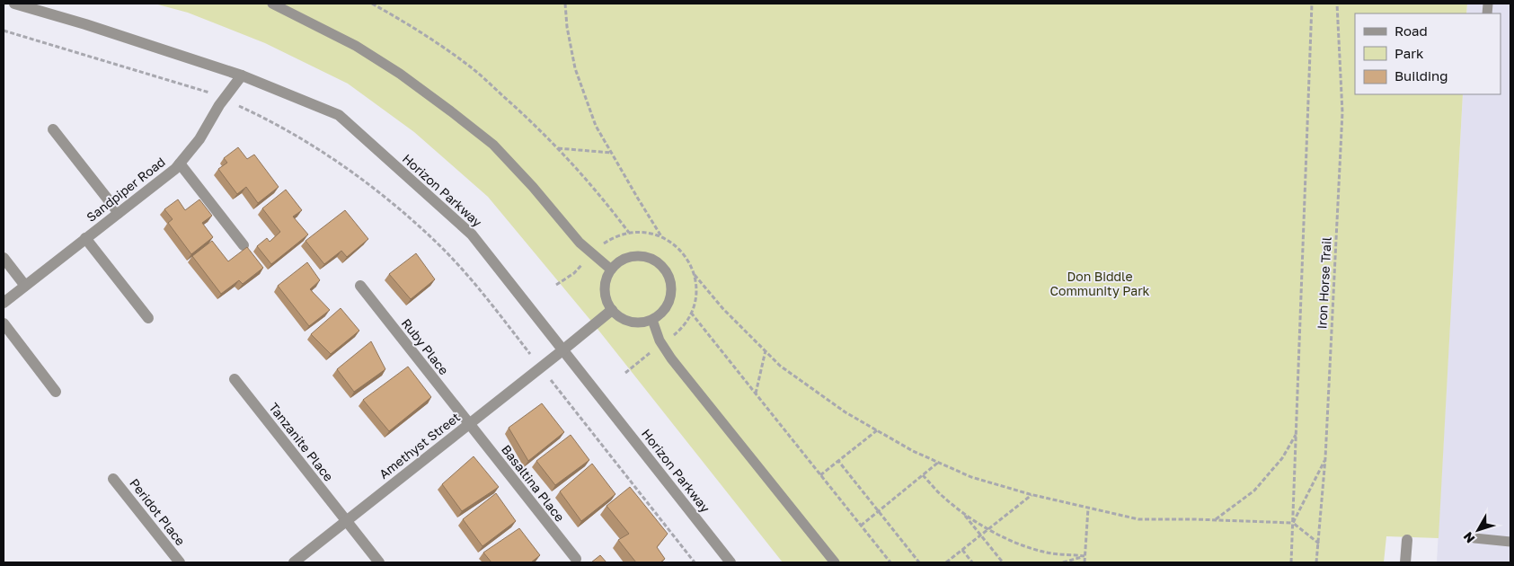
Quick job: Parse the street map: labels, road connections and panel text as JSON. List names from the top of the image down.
{
  "streets": {
    "street": [
      "Sandpiper Road",
      "Horizon Parkway",
      "Ruby Place",
      "Tanzanite Place",
      "Amethyst Street",
      "Basaltina Place",
      "Peridot Place"
    ],
    "path": ["Iron Horse Trail"]
  },
  "crossings": [
    ["Sandpiper Road", "Horizon Parkway"],
    ["Horizon Parkway", "Amethyst Street"],
    ["Ruby Place", "Amethyst Street"],
    ["Ruby Place", "Basaltina Place"],
    ["Tanzanite Place", "Amethyst Street"],
    ["Amethyst Street", "Basaltina Place"]
  ],
  "parks": ["Don Biddle Community Park"],
  "legend": ["Road", "Park", "Building"],
  "north": "bottom left"
}
